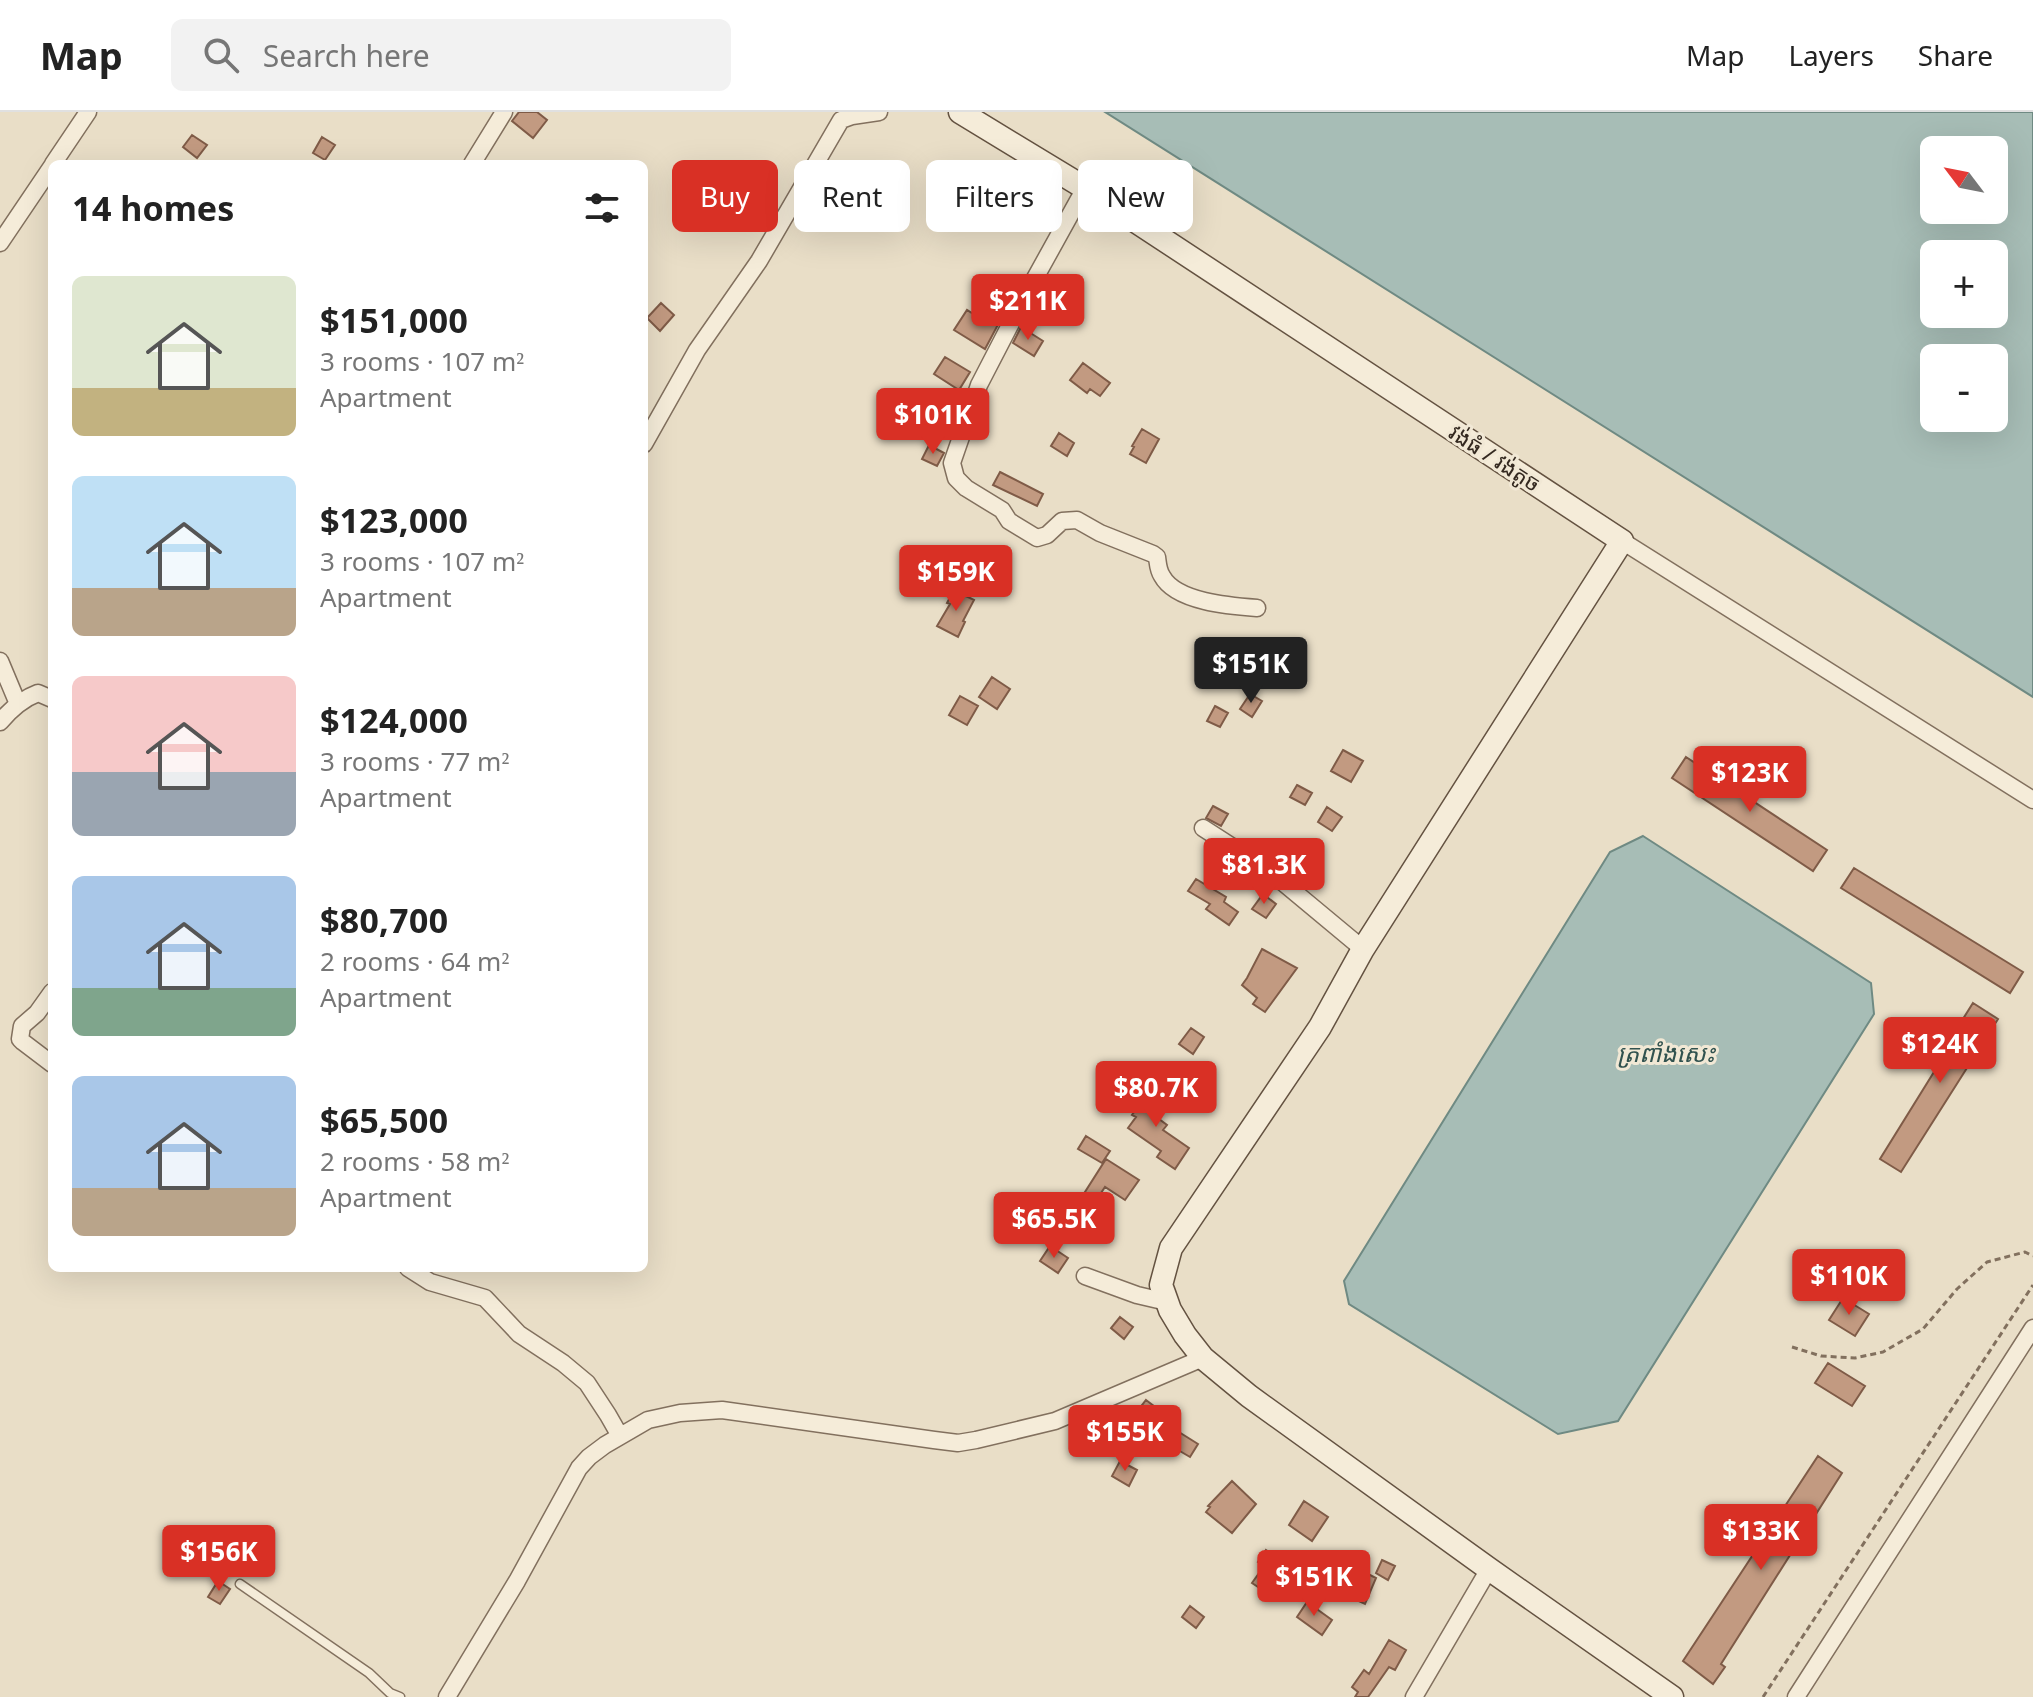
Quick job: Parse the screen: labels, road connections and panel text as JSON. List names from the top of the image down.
{
  "streets": {
    "main road": ["វង់ធំ / វង់តូច"]
  },
  "water": ["ត្រពាំងសេះ"],
  "north": "top left",
  "page": {
    "header": "Map",
    "search": "Search here",
    "nav": ["Map", "Layers", "Share"],
    "map_buttons": ["+", "−"],
    "chip": [
      "Buy",
      "Rent",
      "Filters",
      "New"
    ],
    "heading": "14 homes",
    "list": [
      {
        "name": "$151,000",
        "note": "3 rooms · 107 m² · Apartment"
      },
      {
        "name": "$123,000",
        "note": "3 rooms · 107 m² · Apartment"
      },
      {
        "name": "$124,000",
        "note": "3 rooms · 77 m² · Apartment"
      },
      {
        "name": "$80,700",
        "note": "2 rooms · 64 m² · Apartment"
      },
      {
        "name": "$65,500",
        "note": "2 rooms · 58 m² · Apartment"
      }
    ],
    "price": [
      "$211K",
      "$101K",
      "$159K",
      "$151K",
      "$123K",
      "$81.3K",
      "$124K",
      "$80.7K",
      "$65.5K",
      "$110K",
      "$155K",
      "$133K",
      "$156K",
      "$151K"
    ]
  }
}
